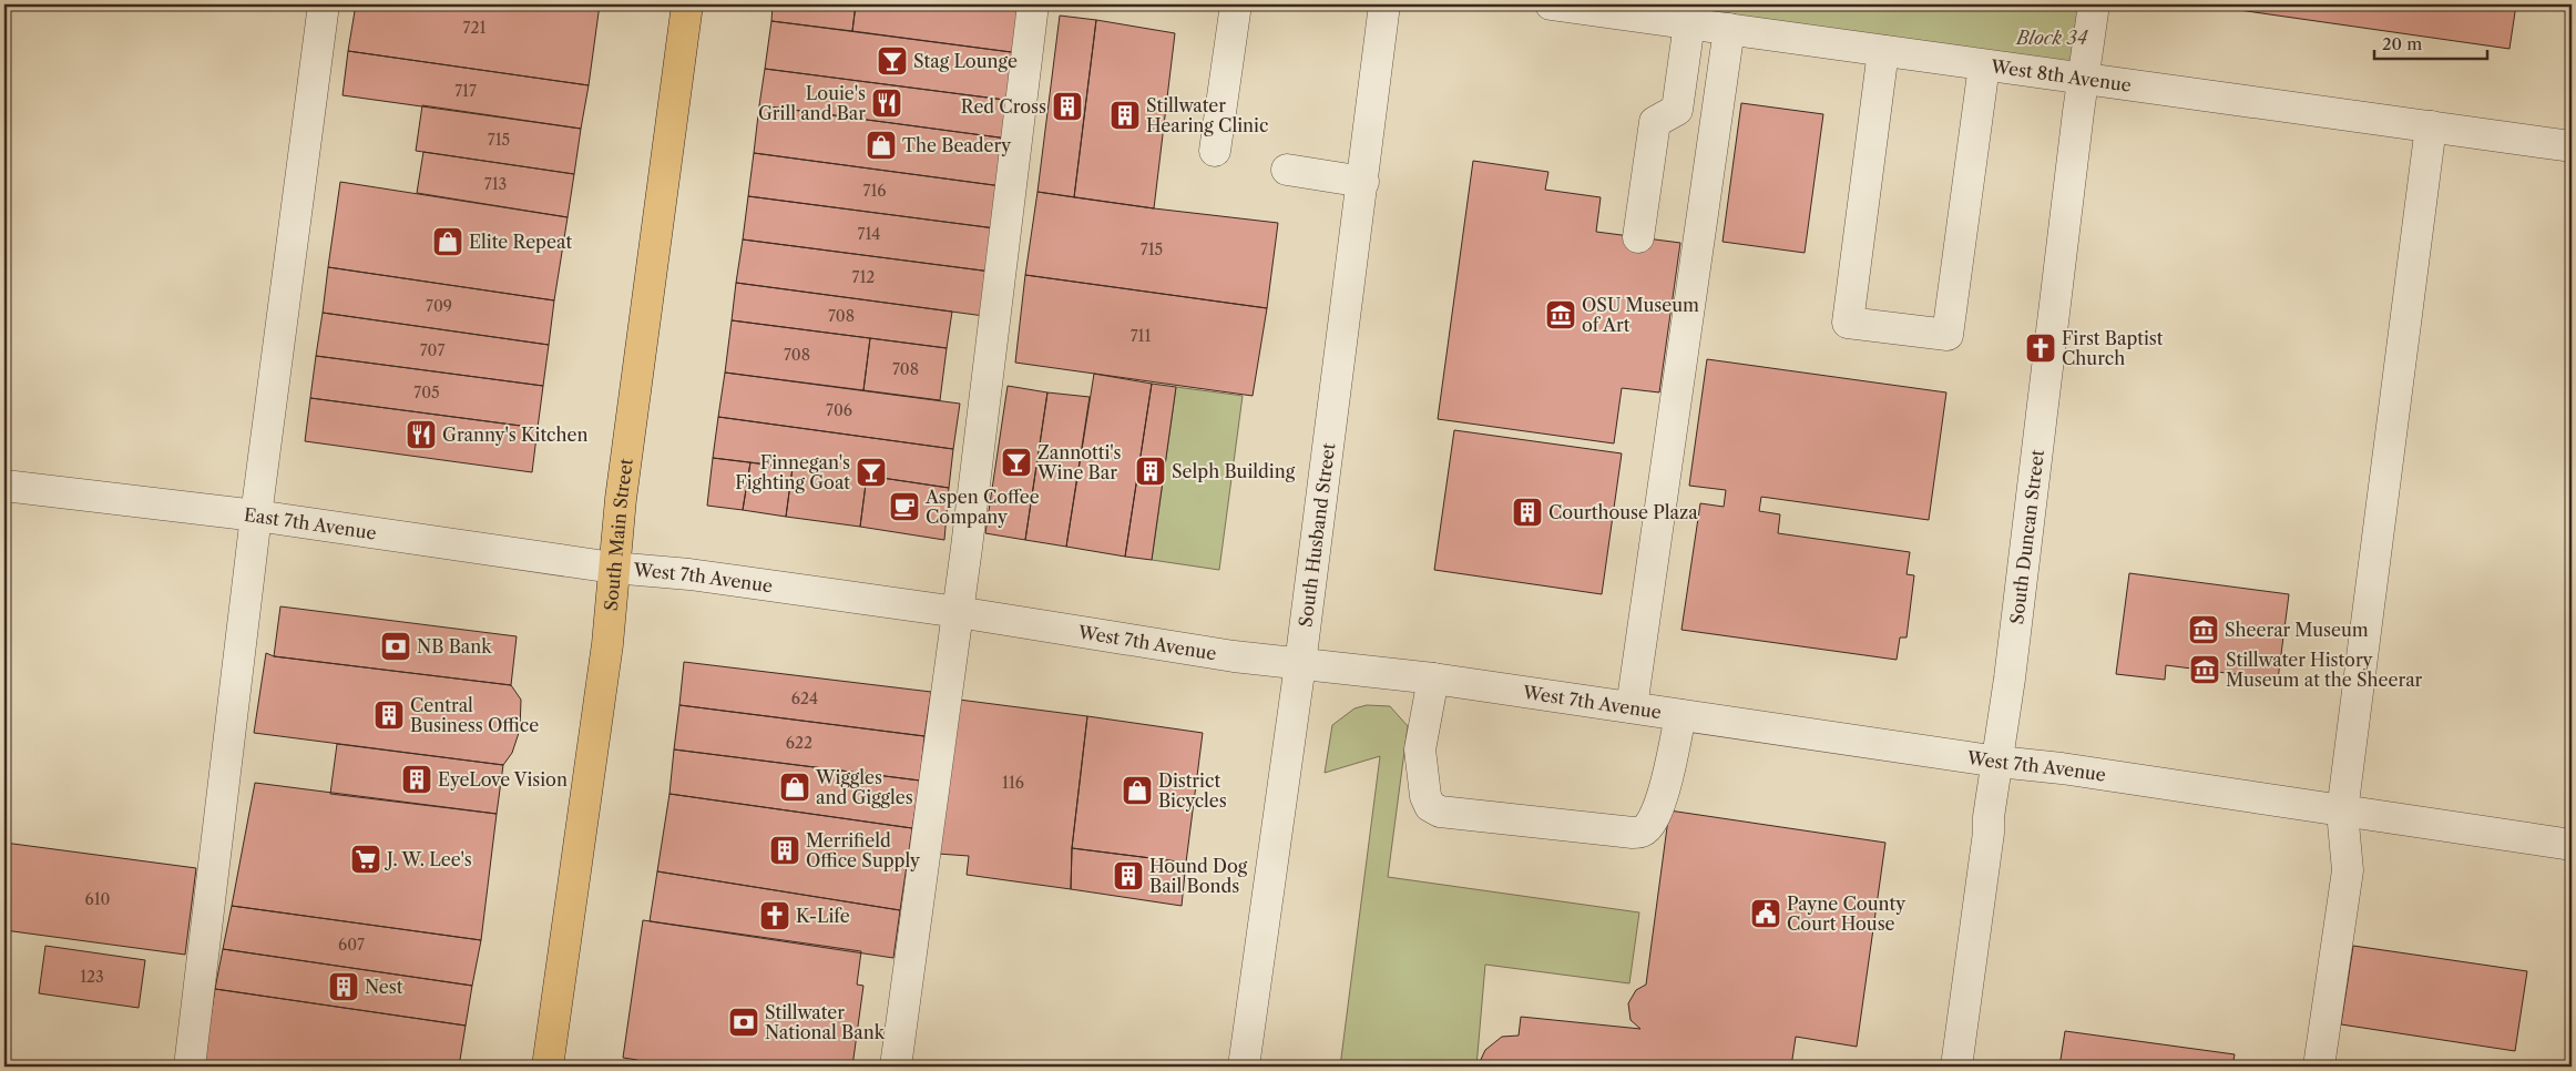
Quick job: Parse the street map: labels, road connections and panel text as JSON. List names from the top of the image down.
{
  "streets": {
    "main road": ["South Main Street"],
    "street": [
      "West 8th Avenue",
      "East 7th Avenue",
      "South Husband Street",
      "South Duncan Street",
      "West 7th Avenue"
    ]
  },
  "crossings": [
    ["West 8th Avenue", "South Duncan Street"],
    ["East 7th Avenue", "South Main Street"],
    ["East 7th Avenue", "West 7th Avenue"],
    ["South Main Street", "West 7th Avenue"],
    ["South Husband Street", "West 7th Avenue"],
    ["South Duncan Street", "West 7th Avenue"]
  ],
  "parks": ["Block 34"],
  "places": {
    "bar": ["Stag Lounge", "Zannotti's Wine Bar", "Finnegan's Fighting Goat"],
    "restaurant": ["Louie's Grill and Bar", "Granny's Kitchen"],
    "building": [
      "Red Cross",
      "Stillwater Hearing Clinic",
      "Selph Building",
      "Courthouse Plaza",
      "Central Business Office",
      "EyeLove Vision",
      "Merrifield Office Supply",
      "Hound Dog Bail Bonds",
      "Nest"
    ],
    "shop": [
      "The Beadery",
      "Elite Repeat",
      "Wiggles and Giggles",
      "District Bicycles"
    ],
    "museum": ["OSU Museum of Art", "Sheerar Museum", "Stillwater History Museum at the Sheerar"],
    "church": ["First Baptist Church", "K-Life"],
    "cafe": ["Aspen Coffee Company"],
    "bank": ["NB Bank", "Stillwater National Bank"],
    "supermarket": ["J. W. Lee's"],
    "public building": ["Payne County Court House"]
  },
  "house_numbers": [
    "721",
    "717",
    "715",
    "713",
    "716",
    "714",
    "715",
    "712",
    "709",
    "708",
    "711",
    "707",
    "708",
    "708",
    "705",
    "706",
    "624",
    "622",
    "116",
    "610",
    "607",
    "123"
  ],
  "scale_bar": "20 m"
}
